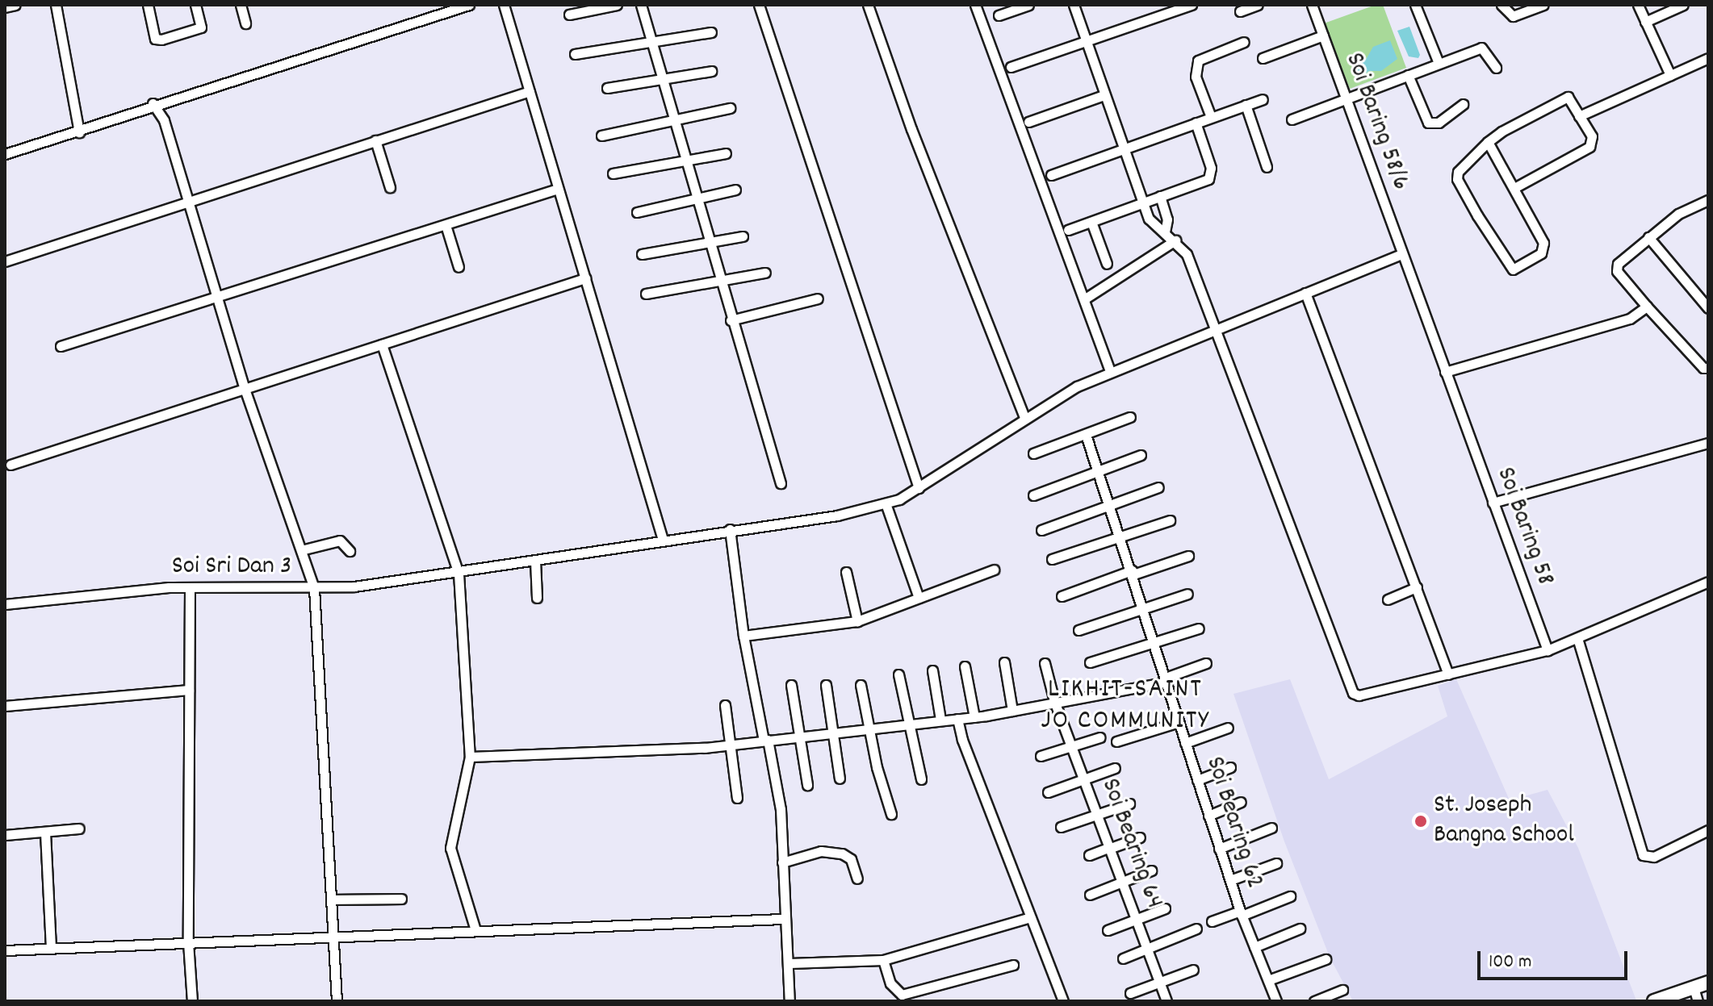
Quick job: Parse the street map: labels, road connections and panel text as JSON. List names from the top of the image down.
{
  "streets": {
    "street": [
      "Soi Baring 58/6",
      "Soi Baring 58",
      "Soi Sri Dan 3",
      "Soi Bearing 62",
      "Soi Bearing 64"
    ]
  },
  "crossings": [
    ["Soi Baring 58/6", "Soi Baring 58"],
    ["Soi Baring 58/6", "Soi Sri Dan 3"],
    ["Soi Baring 58", "Soi Sri Dan 3"]
  ],
  "districts": ["LIKHIT-SAINT JO COMMUNITY"],
  "places": ["St. Joseph Bangna School"],
  "scale_bar": "100 m"
}
